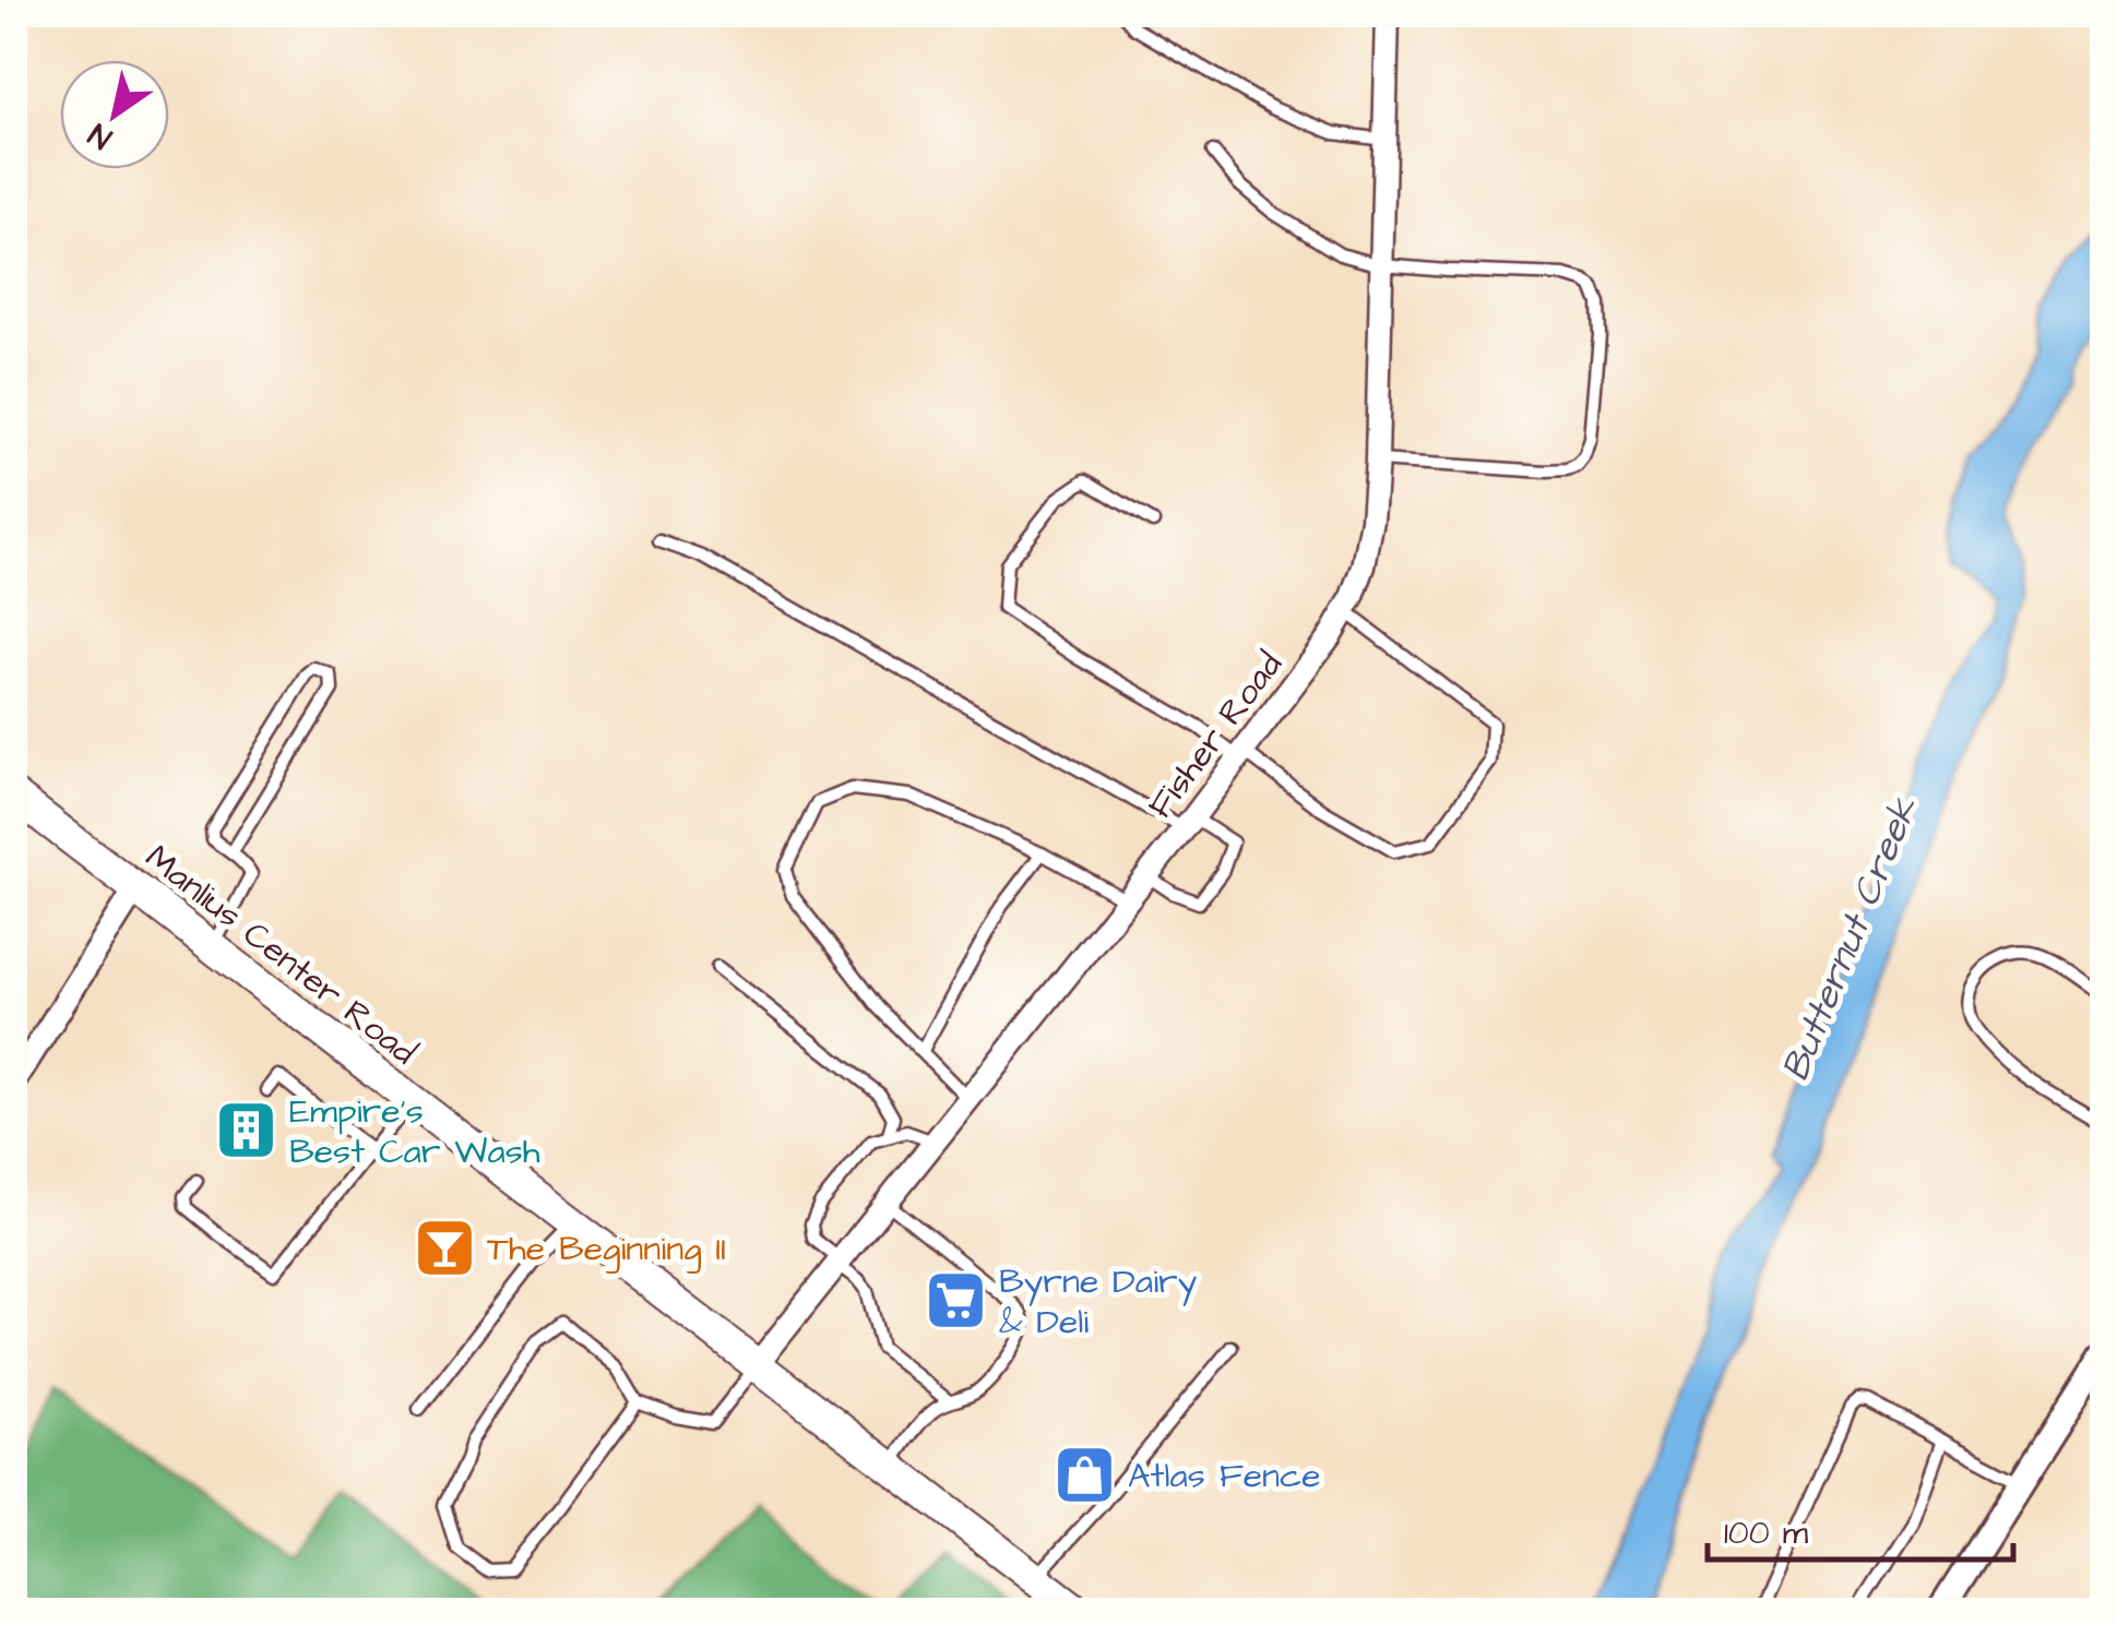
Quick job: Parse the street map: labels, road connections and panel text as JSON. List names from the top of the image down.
{
  "streets": {
    "main road": ["Manlius Center Road"],
    "street": ["Fisher Road"]
  },
  "crossings": [
    ["Fisher Road", "Manlius Center Road"]
  ],
  "water": ["Butternut Creek"],
  "places": {
    "building": ["Empire's Best Car Wash"],
    "bar": ["The Beginning II"],
    "supermarket": ["Byrne Dairy & Deli"],
    "shop": ["Atlas Fence"]
  },
  "scale_bar": "100 m",
  "north": "bottom left"
}
